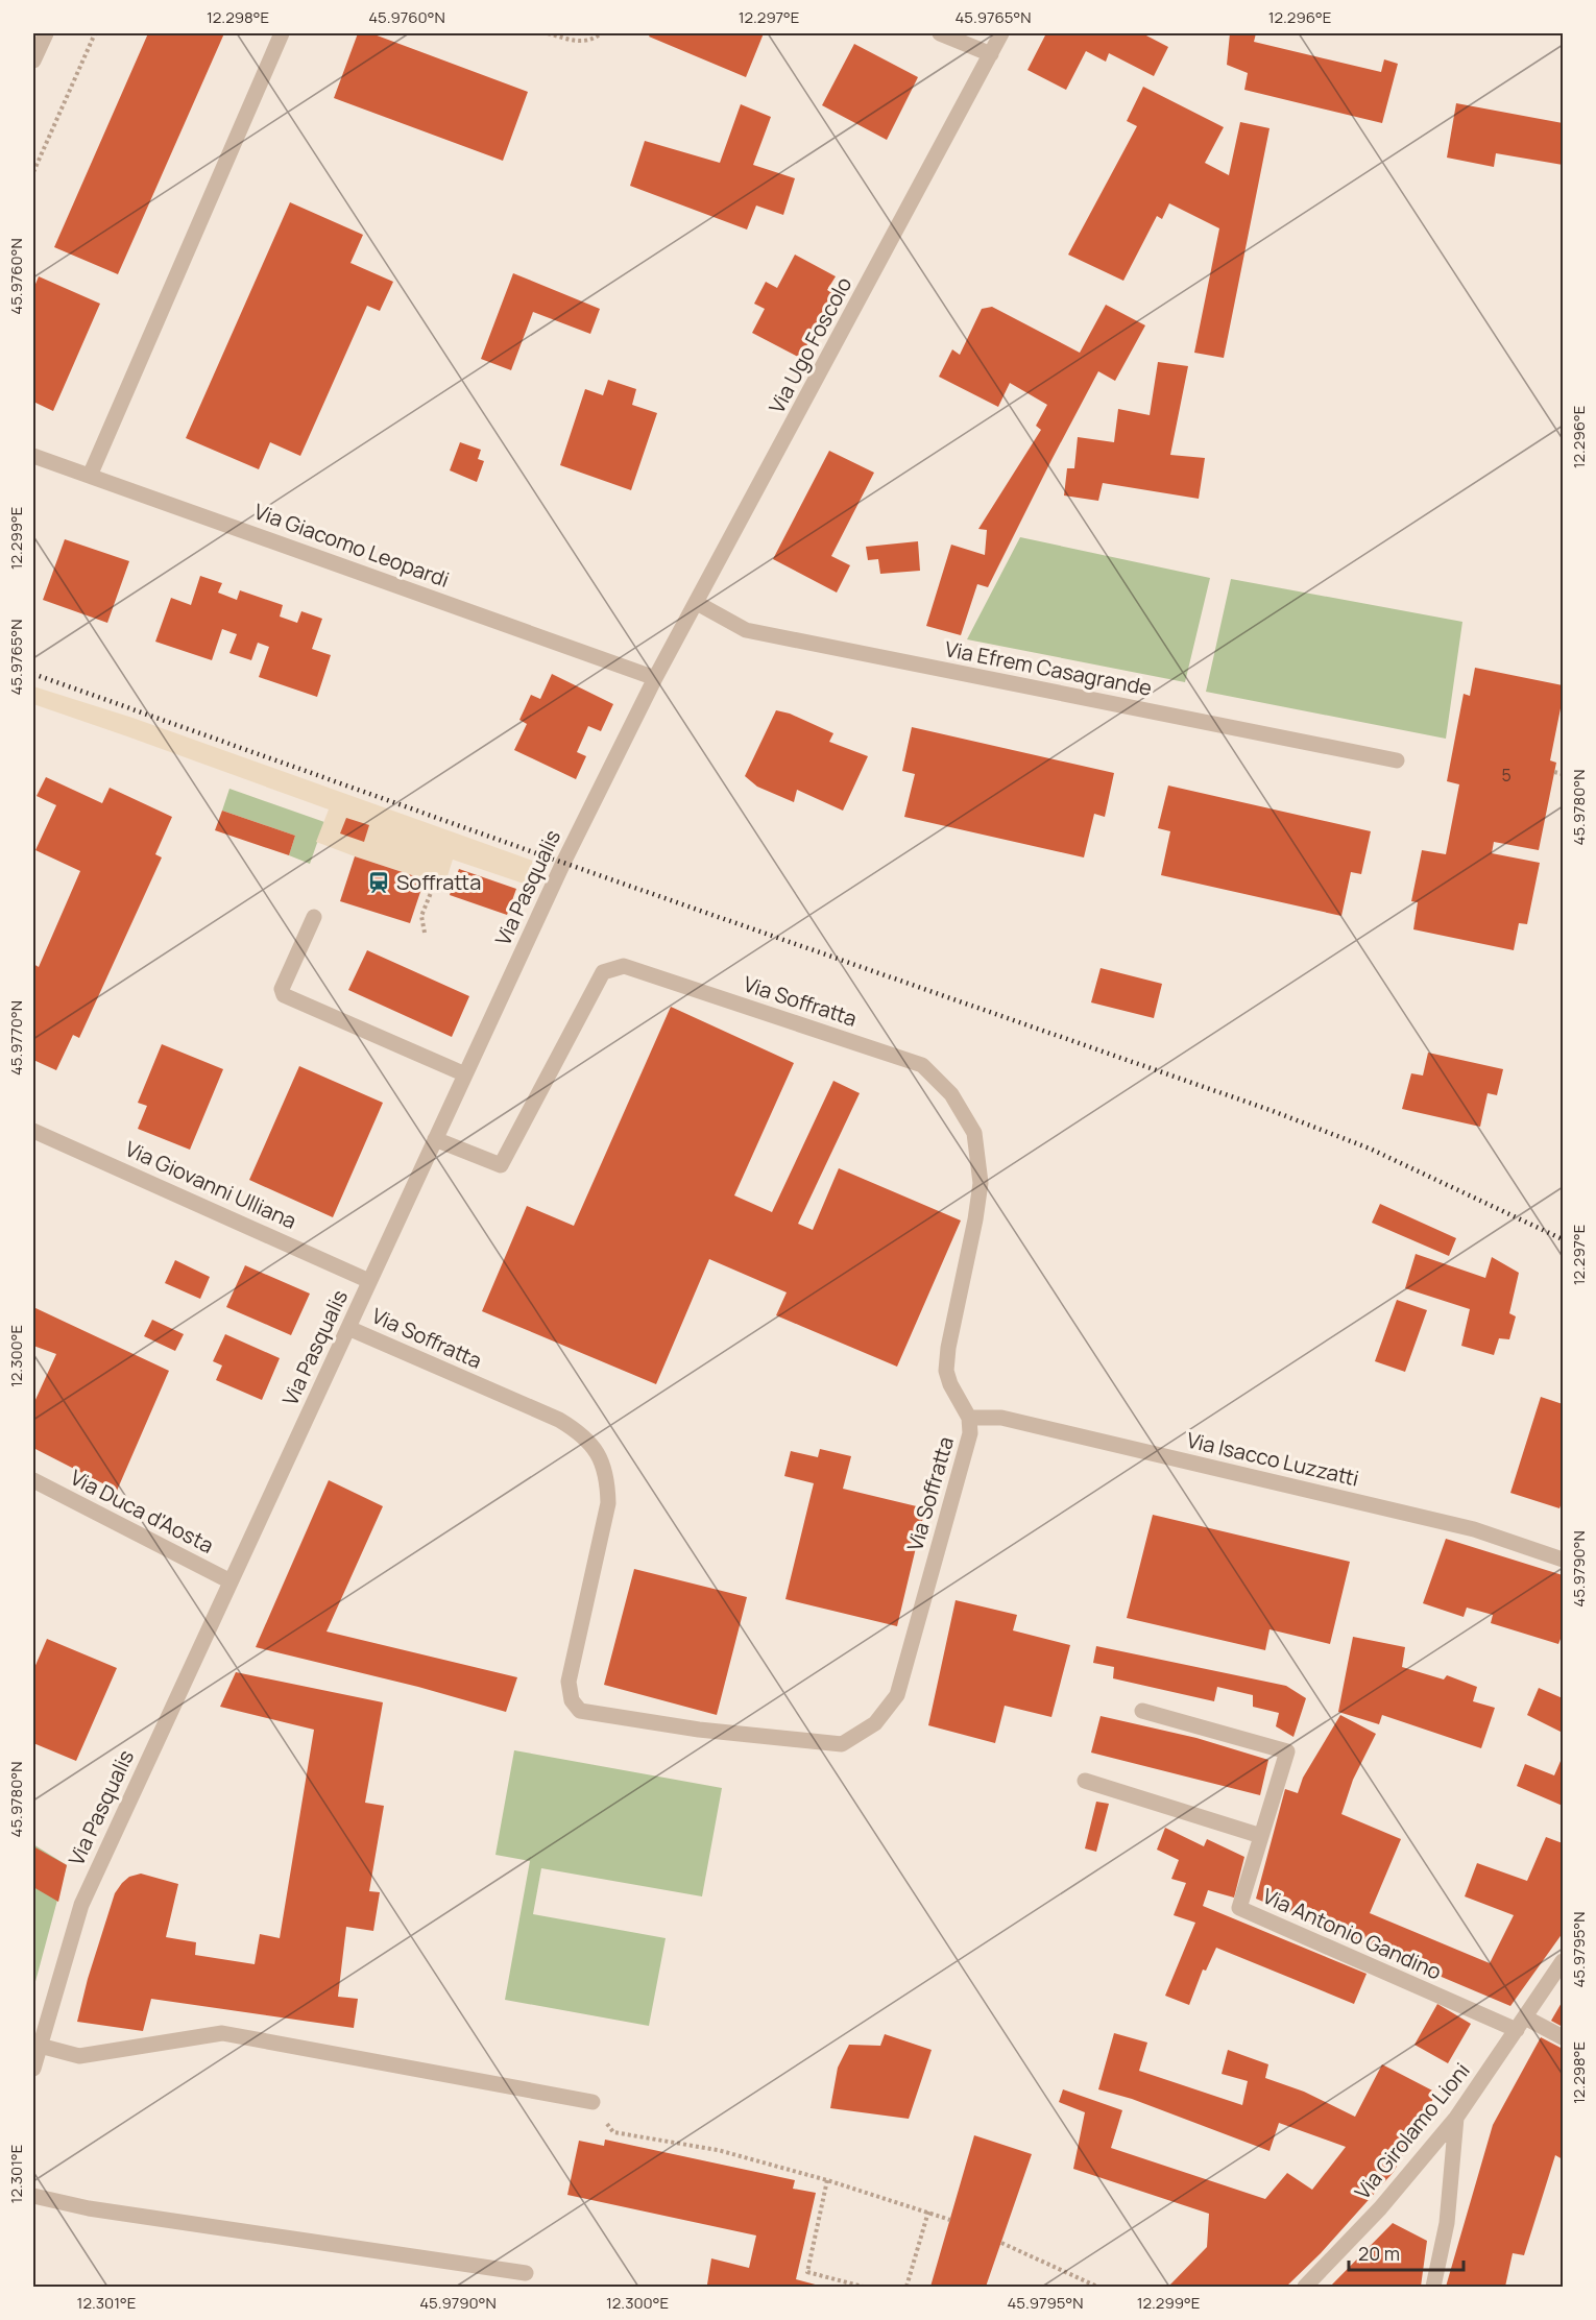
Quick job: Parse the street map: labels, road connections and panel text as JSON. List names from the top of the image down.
{
  "streets": {
    "street": [
      "Via Ugo Foscolo",
      "Via Giacomo Leopardi",
      "Via Efrem Casagrande",
      "Via Pasqualis",
      "Via Soffratta",
      "Via Giovanni Ulliana",
      "Via Isacco Luzzatti",
      "Via Duca d'Aosta",
      "Via Antonio Gandino",
      "Via Girolamo Lioni"
    ]
  },
  "crossings": [
    ["Via Ugo Foscolo", "Via Giacomo Leopardi"],
    ["Via Ugo Foscolo", "Via Efrem Casagrande"],
    ["Via Ugo Foscolo", "Via Pasqualis"],
    ["Via Giacomo Leopardi", "Via Pasqualis"],
    ["Via Pasqualis", "Via Soffratta"],
    ["Via Pasqualis", "Via Giovanni Ulliana"],
    ["Via Pasqualis", "Via Duca d'Aosta"],
    ["Via Soffratta", "Via Isacco Luzzatti"],
    ["Via Antonio Gandino", "Via Girolamo Lioni"]
  ],
  "places": {
    "station": ["Soffratta"]
  },
  "house_numbers": ["5"],
  "scale_bar": "20 m",
  "coordinates": [
    "12.298°E",
    "45.9760°N",
    "12.297°E",
    "45.9765°N",
    "12.296°E",
    "12.299°E",
    "45.9780°N",
    "45.9770°N",
    "12.300°E",
    "45.9790°N",
    "45.9795°N",
    "12.301°E"
  ]
}
